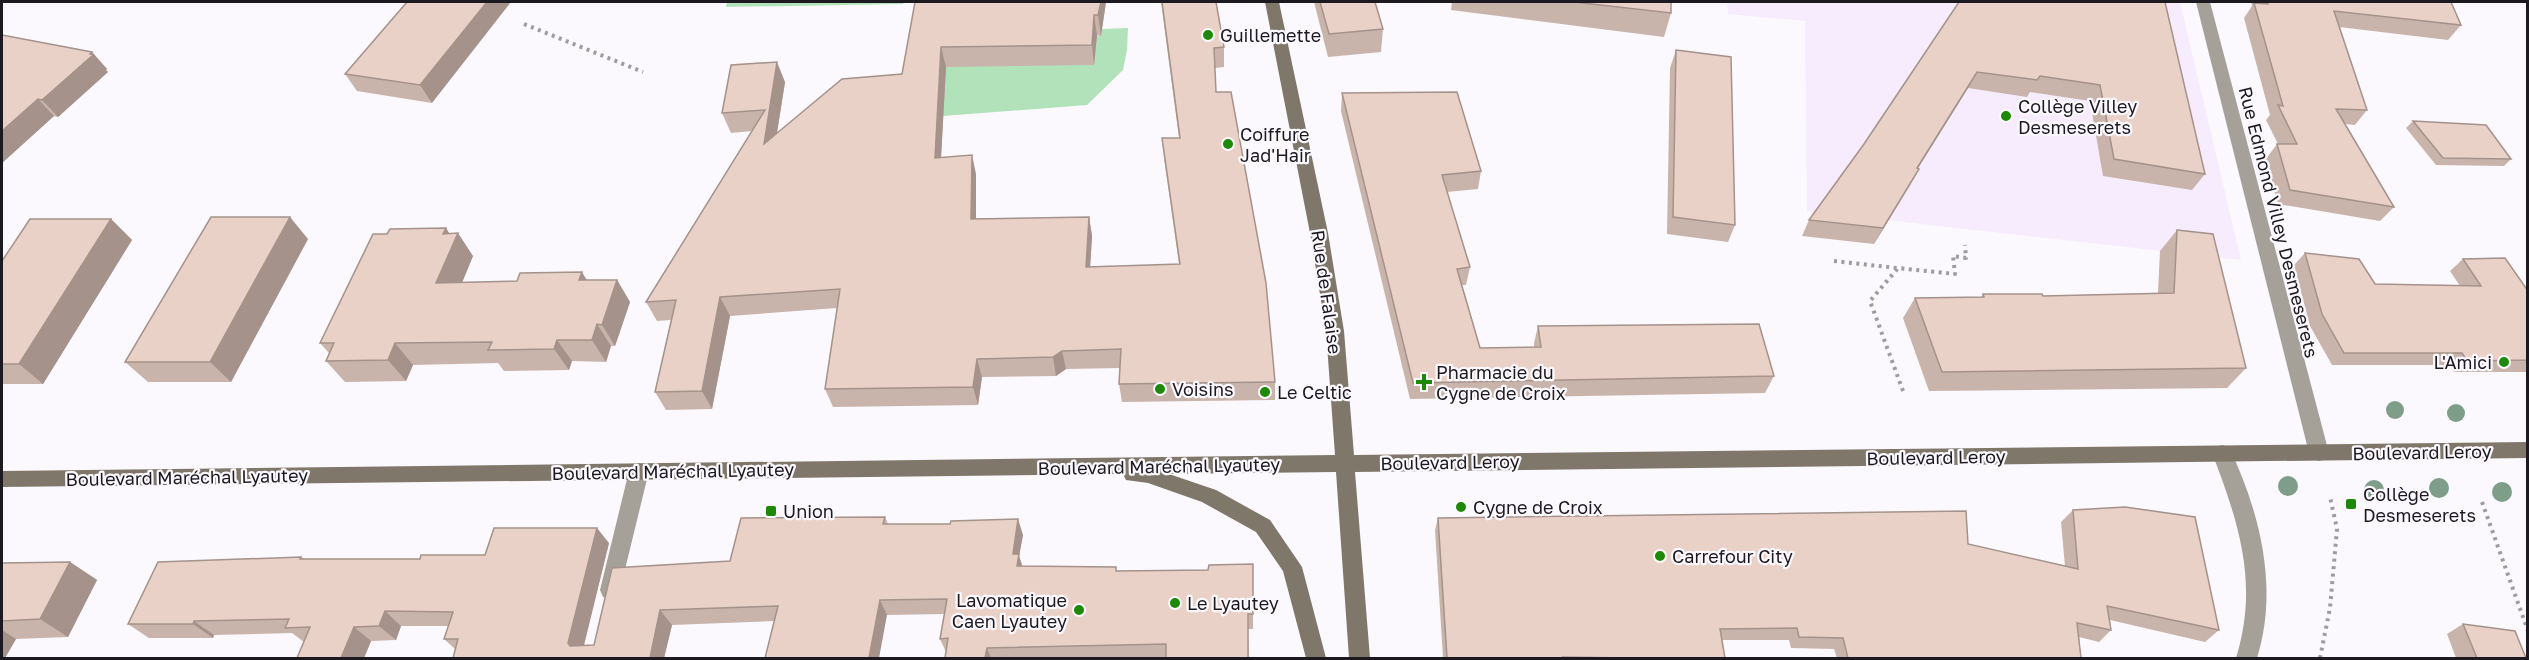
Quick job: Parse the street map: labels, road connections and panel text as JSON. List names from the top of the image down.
{
  "streets": {
    "main road": ["Rue de Falaise", "Boulevard Leroy", "Boulevard Maréchal Lyautey"],
    "street": ["Rue Edmond Villey Desmeserets"]
  },
  "crossings": [
    ["Rue Edmond Villey Desmeserets", "Boulevard Leroy"],
    ["Rue de Falaise", "Boulevard Leroy"],
    ["Rue de Falaise", "Boulevard Maréchal Lyautey"],
    ["Boulevard Leroy", "Boulevard Maréchal Lyautey"]
  ],
  "places": {
    "other": [
      "Guillemette",
      "Collège Villey Desmeserets",
      "Coiffure Jad'Hair",
      "L'Amici",
      "Voisins",
      "Le Celtic",
      "Cygne de Croix",
      "Carrefour City",
      "Le Lyautey",
      "Lavomatique Caen Lyautey"
    ],
    "health": ["Pharmacie du Cygne de Croix"],
    "transit": ["Collège Desmeserets", "Union"]
  }
}
